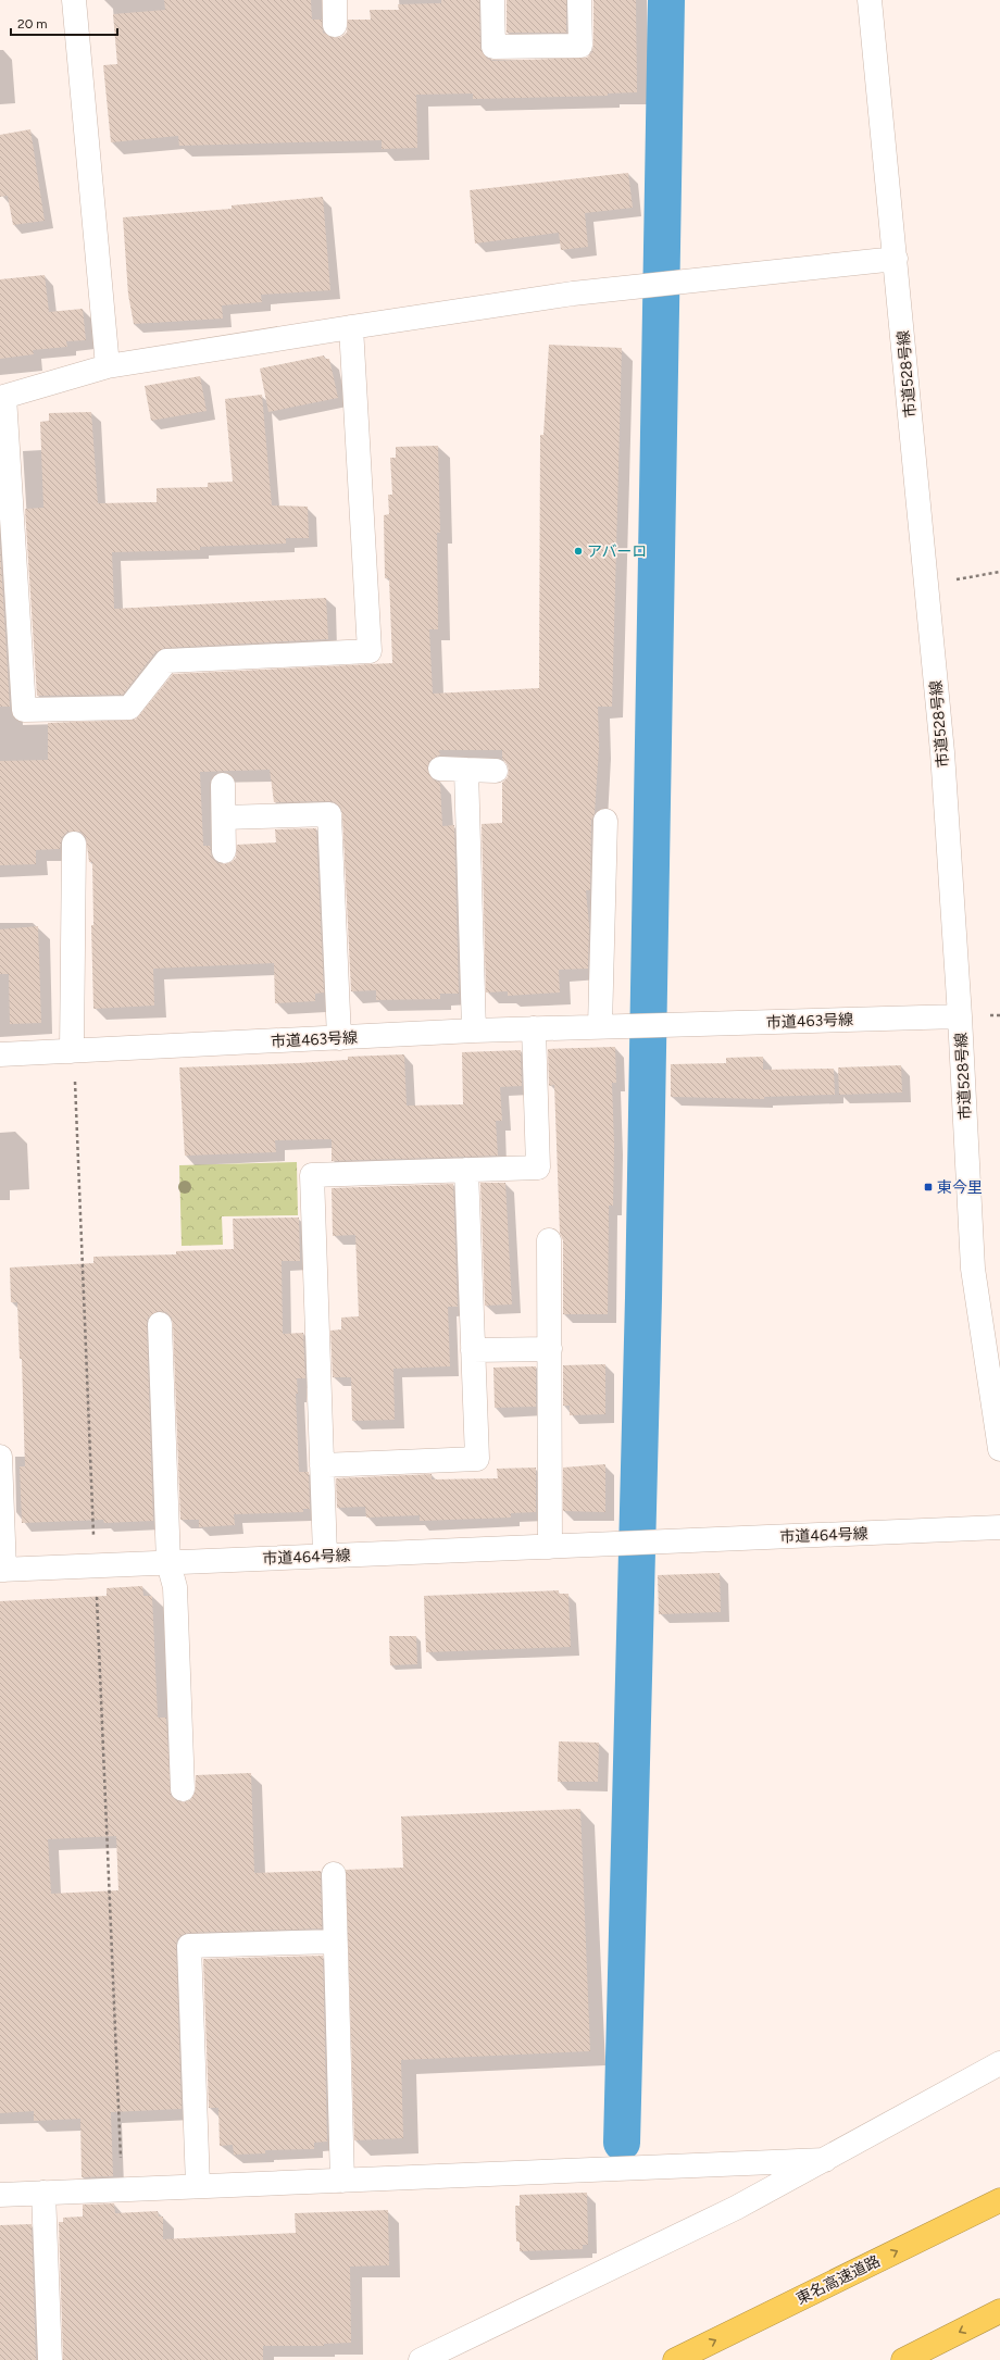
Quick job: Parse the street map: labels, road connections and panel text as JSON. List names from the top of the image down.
{
  "streets": {
    "highway": ["東名高速道路"],
    "street": ["市道528号線", "市道463号線", "市道464号線"]
  },
  "crossings": [
    ["市道528号線", "市道463号線"]
  ],
  "one_way": ["東名高速道路"],
  "places": {
    "other": ["アバーロ"],
    "transit": ["東今里"]
  },
  "scale_bar": "20 m"
}
